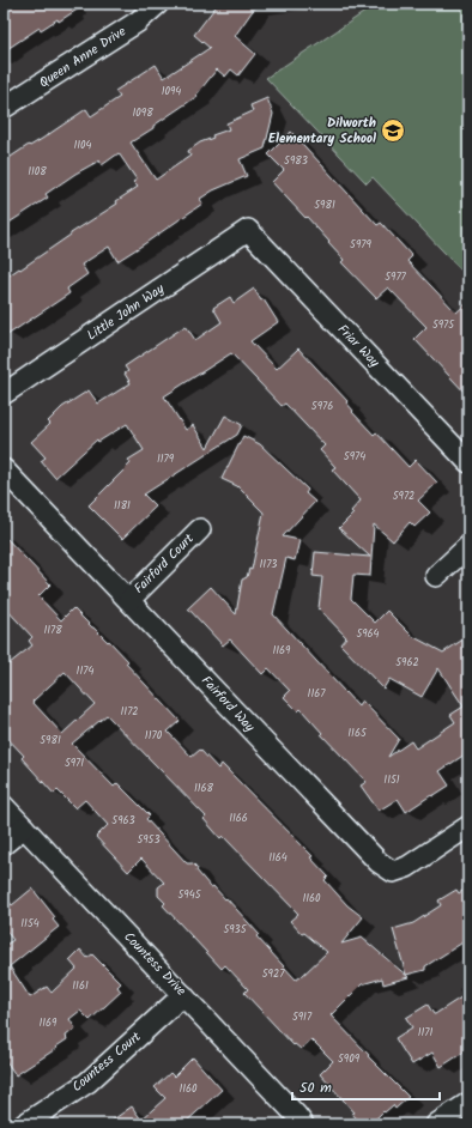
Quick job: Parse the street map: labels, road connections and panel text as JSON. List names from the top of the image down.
{
  "streets": {
    "street": [
      "Queen Anne Drive",
      "Little John Way",
      "Friar Way",
      "Fairford Court",
      "Fairford Way",
      "Countess Drive",
      "Countess Court"
    ]
  },
  "crossings": [
    ["Little John Way", "Friar Way"],
    ["Fairford Court", "Fairford Way"],
    ["Countess Drive", "Countess Court"]
  ],
  "places": {
    "school or university": ["Dilworth Elementary School"]
  },
  "house_numbers": [
    "1094",
    "1098",
    "1104",
    "5983",
    "1108",
    "5981",
    "5979",
    "5977",
    "5975",
    "5976",
    "5974",
    "1179",
    "5972",
    "1181",
    "1173",
    "1178",
    "5964",
    "1169",
    "5962",
    "1174",
    "1167",
    "1172",
    "1165",
    "1170",
    "5981",
    "5971",
    "1151",
    "1168",
    "1166",
    "5963",
    "5953",
    "1164",
    "5945",
    "1160",
    "1154",
    "5935",
    "5927",
    "1161",
    "5917",
    "1169",
    "1171",
    "5909",
    "1160"
  ],
  "scale_bar": "50 m"
}
